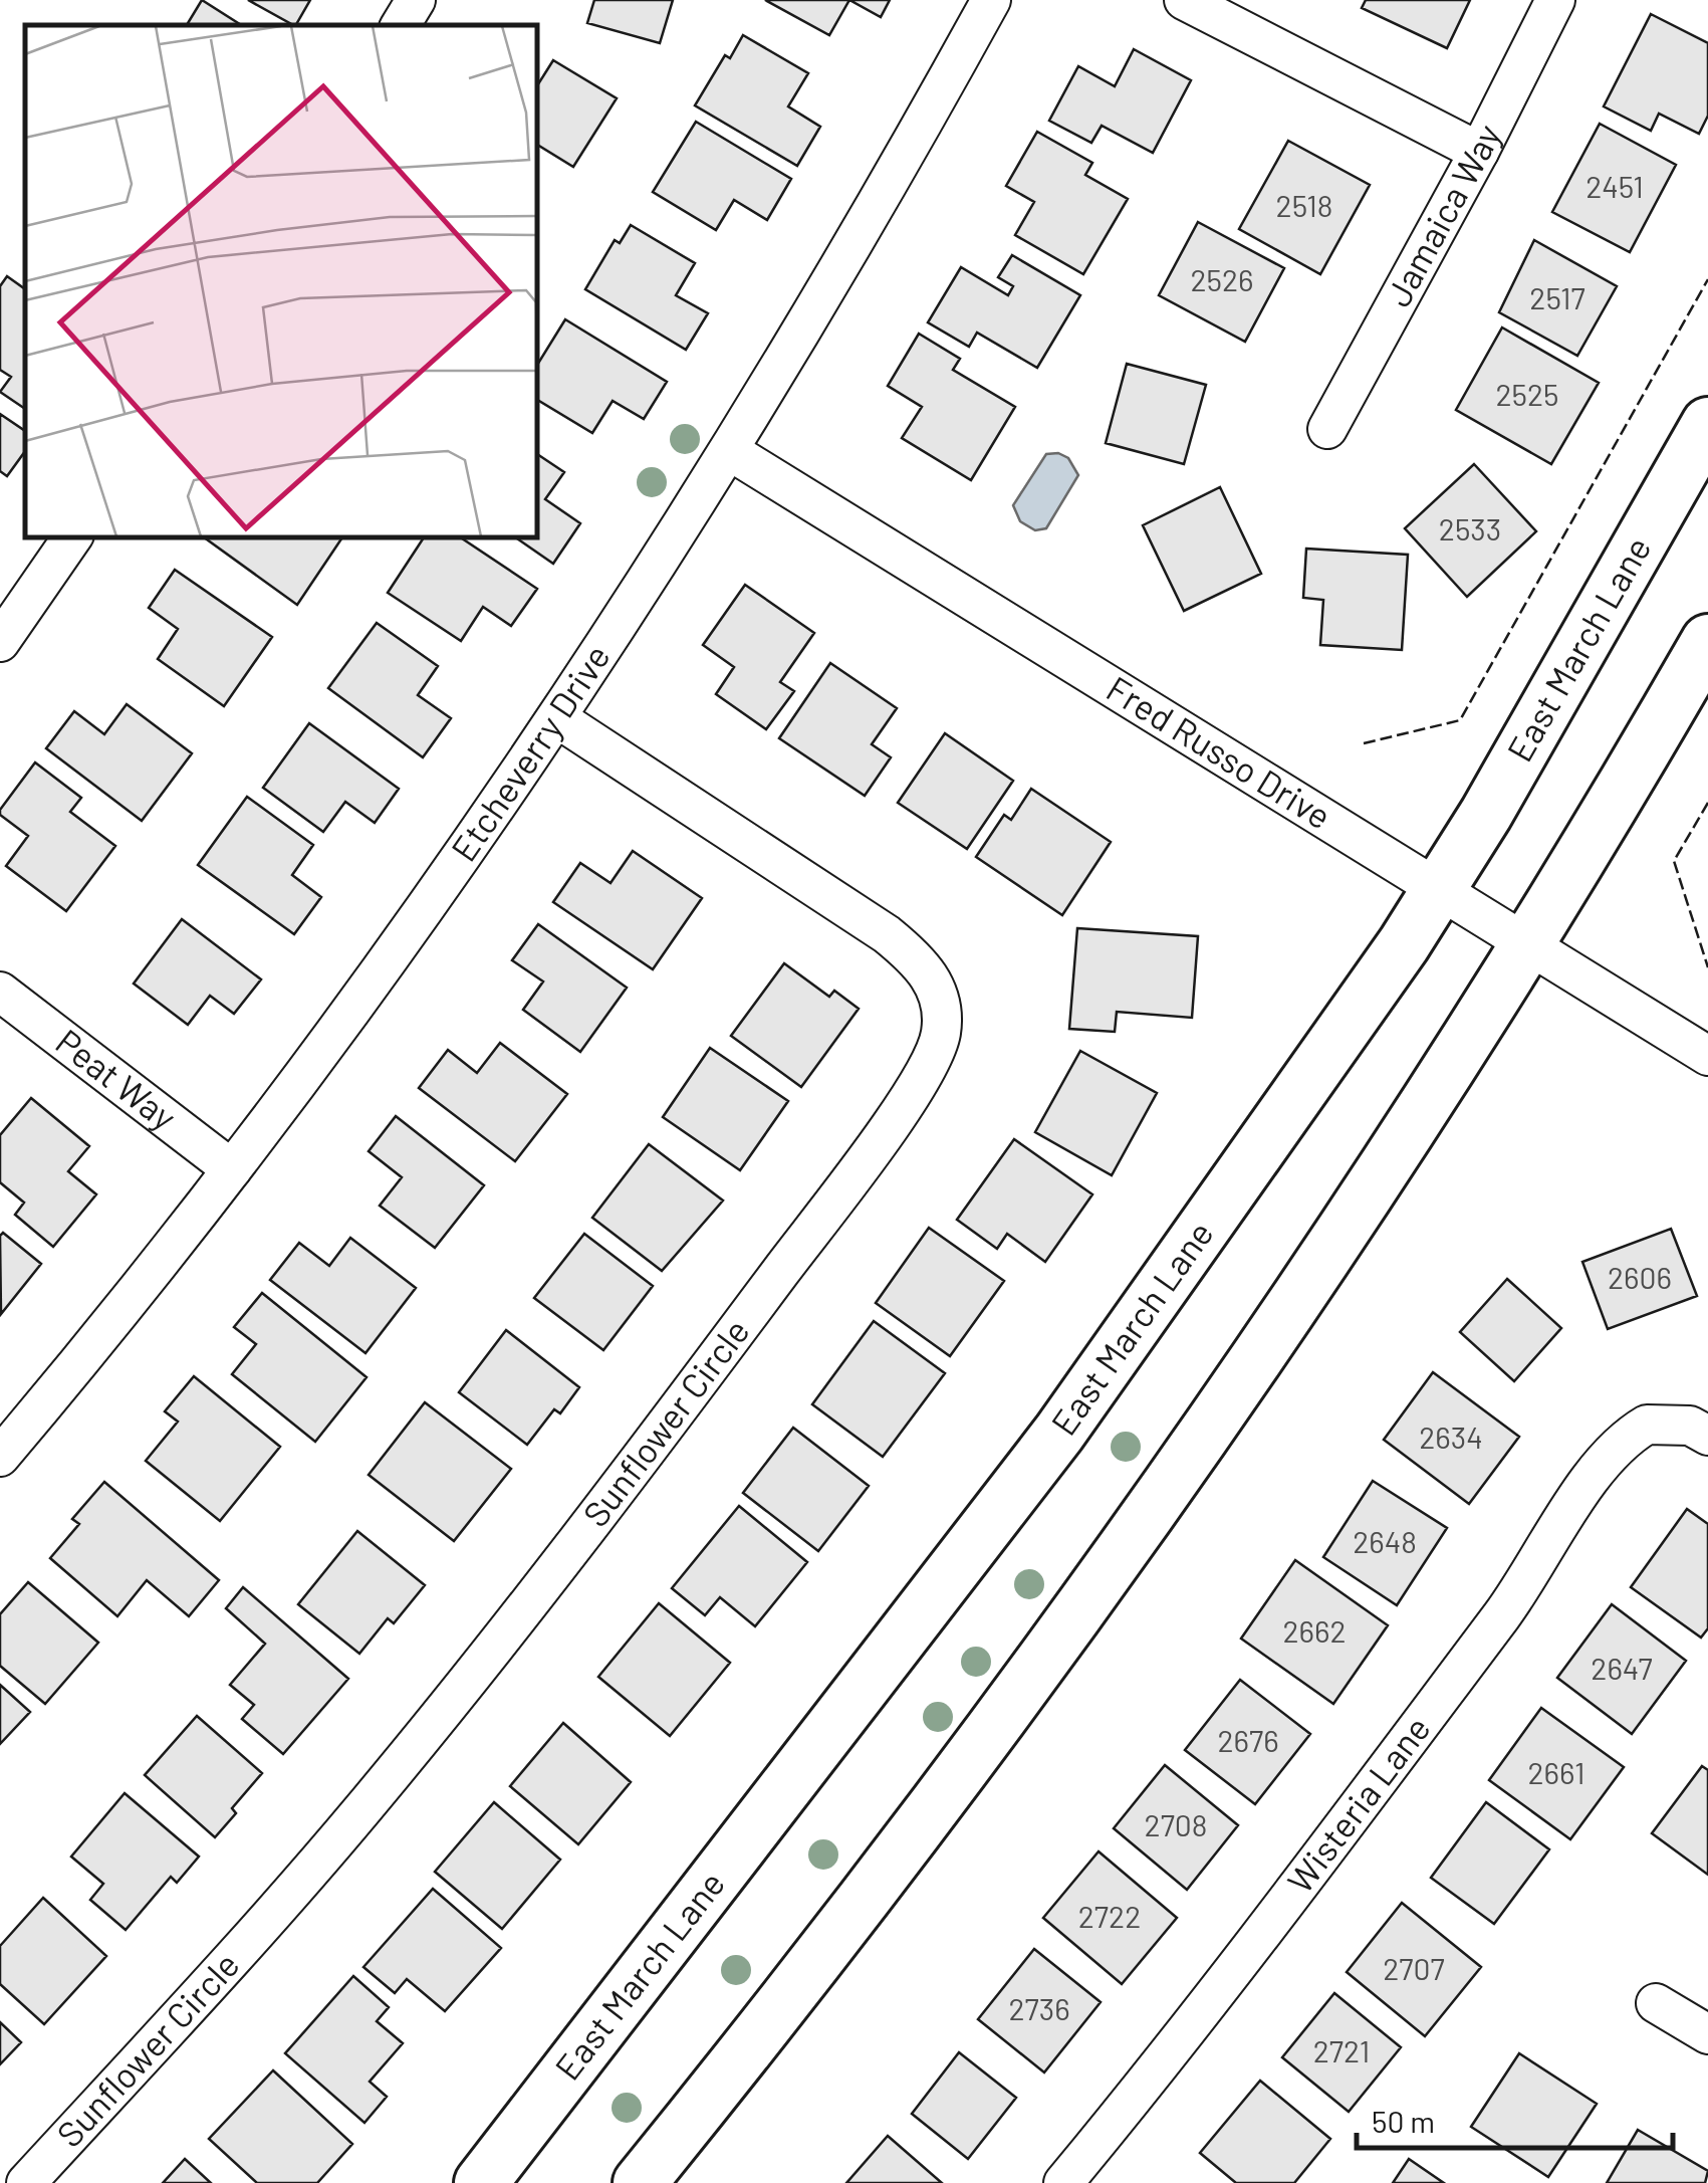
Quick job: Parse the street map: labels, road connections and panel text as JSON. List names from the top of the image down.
{
  "streets": {
    "main road": ["East March Lane"],
    "street": [
      "Jamaica Way",
      "Etcheverry Drive",
      "Fred Russo Drive",
      "Peat Way",
      "Sunflower Circle",
      "Wisteria Lane"
    ]
  },
  "crossings": [
    ["East March Lane", "Fred Russo Drive"],
    ["Etcheverry Drive", "Fred Russo Drive"],
    ["Etcheverry Drive", "Peat Way"],
    ["Etcheverry Drive", "Sunflower Circle"]
  ],
  "house_numbers": [
    "2451",
    "2518",
    "2526",
    "2517",
    "2525",
    "2533",
    "2606",
    "2634",
    "2648",
    "2662",
    "2647",
    "2676",
    "2661",
    "2708",
    "2722",
    "2707",
    "2736",
    "2721"
  ],
  "scale_bar": "50 m"
}
